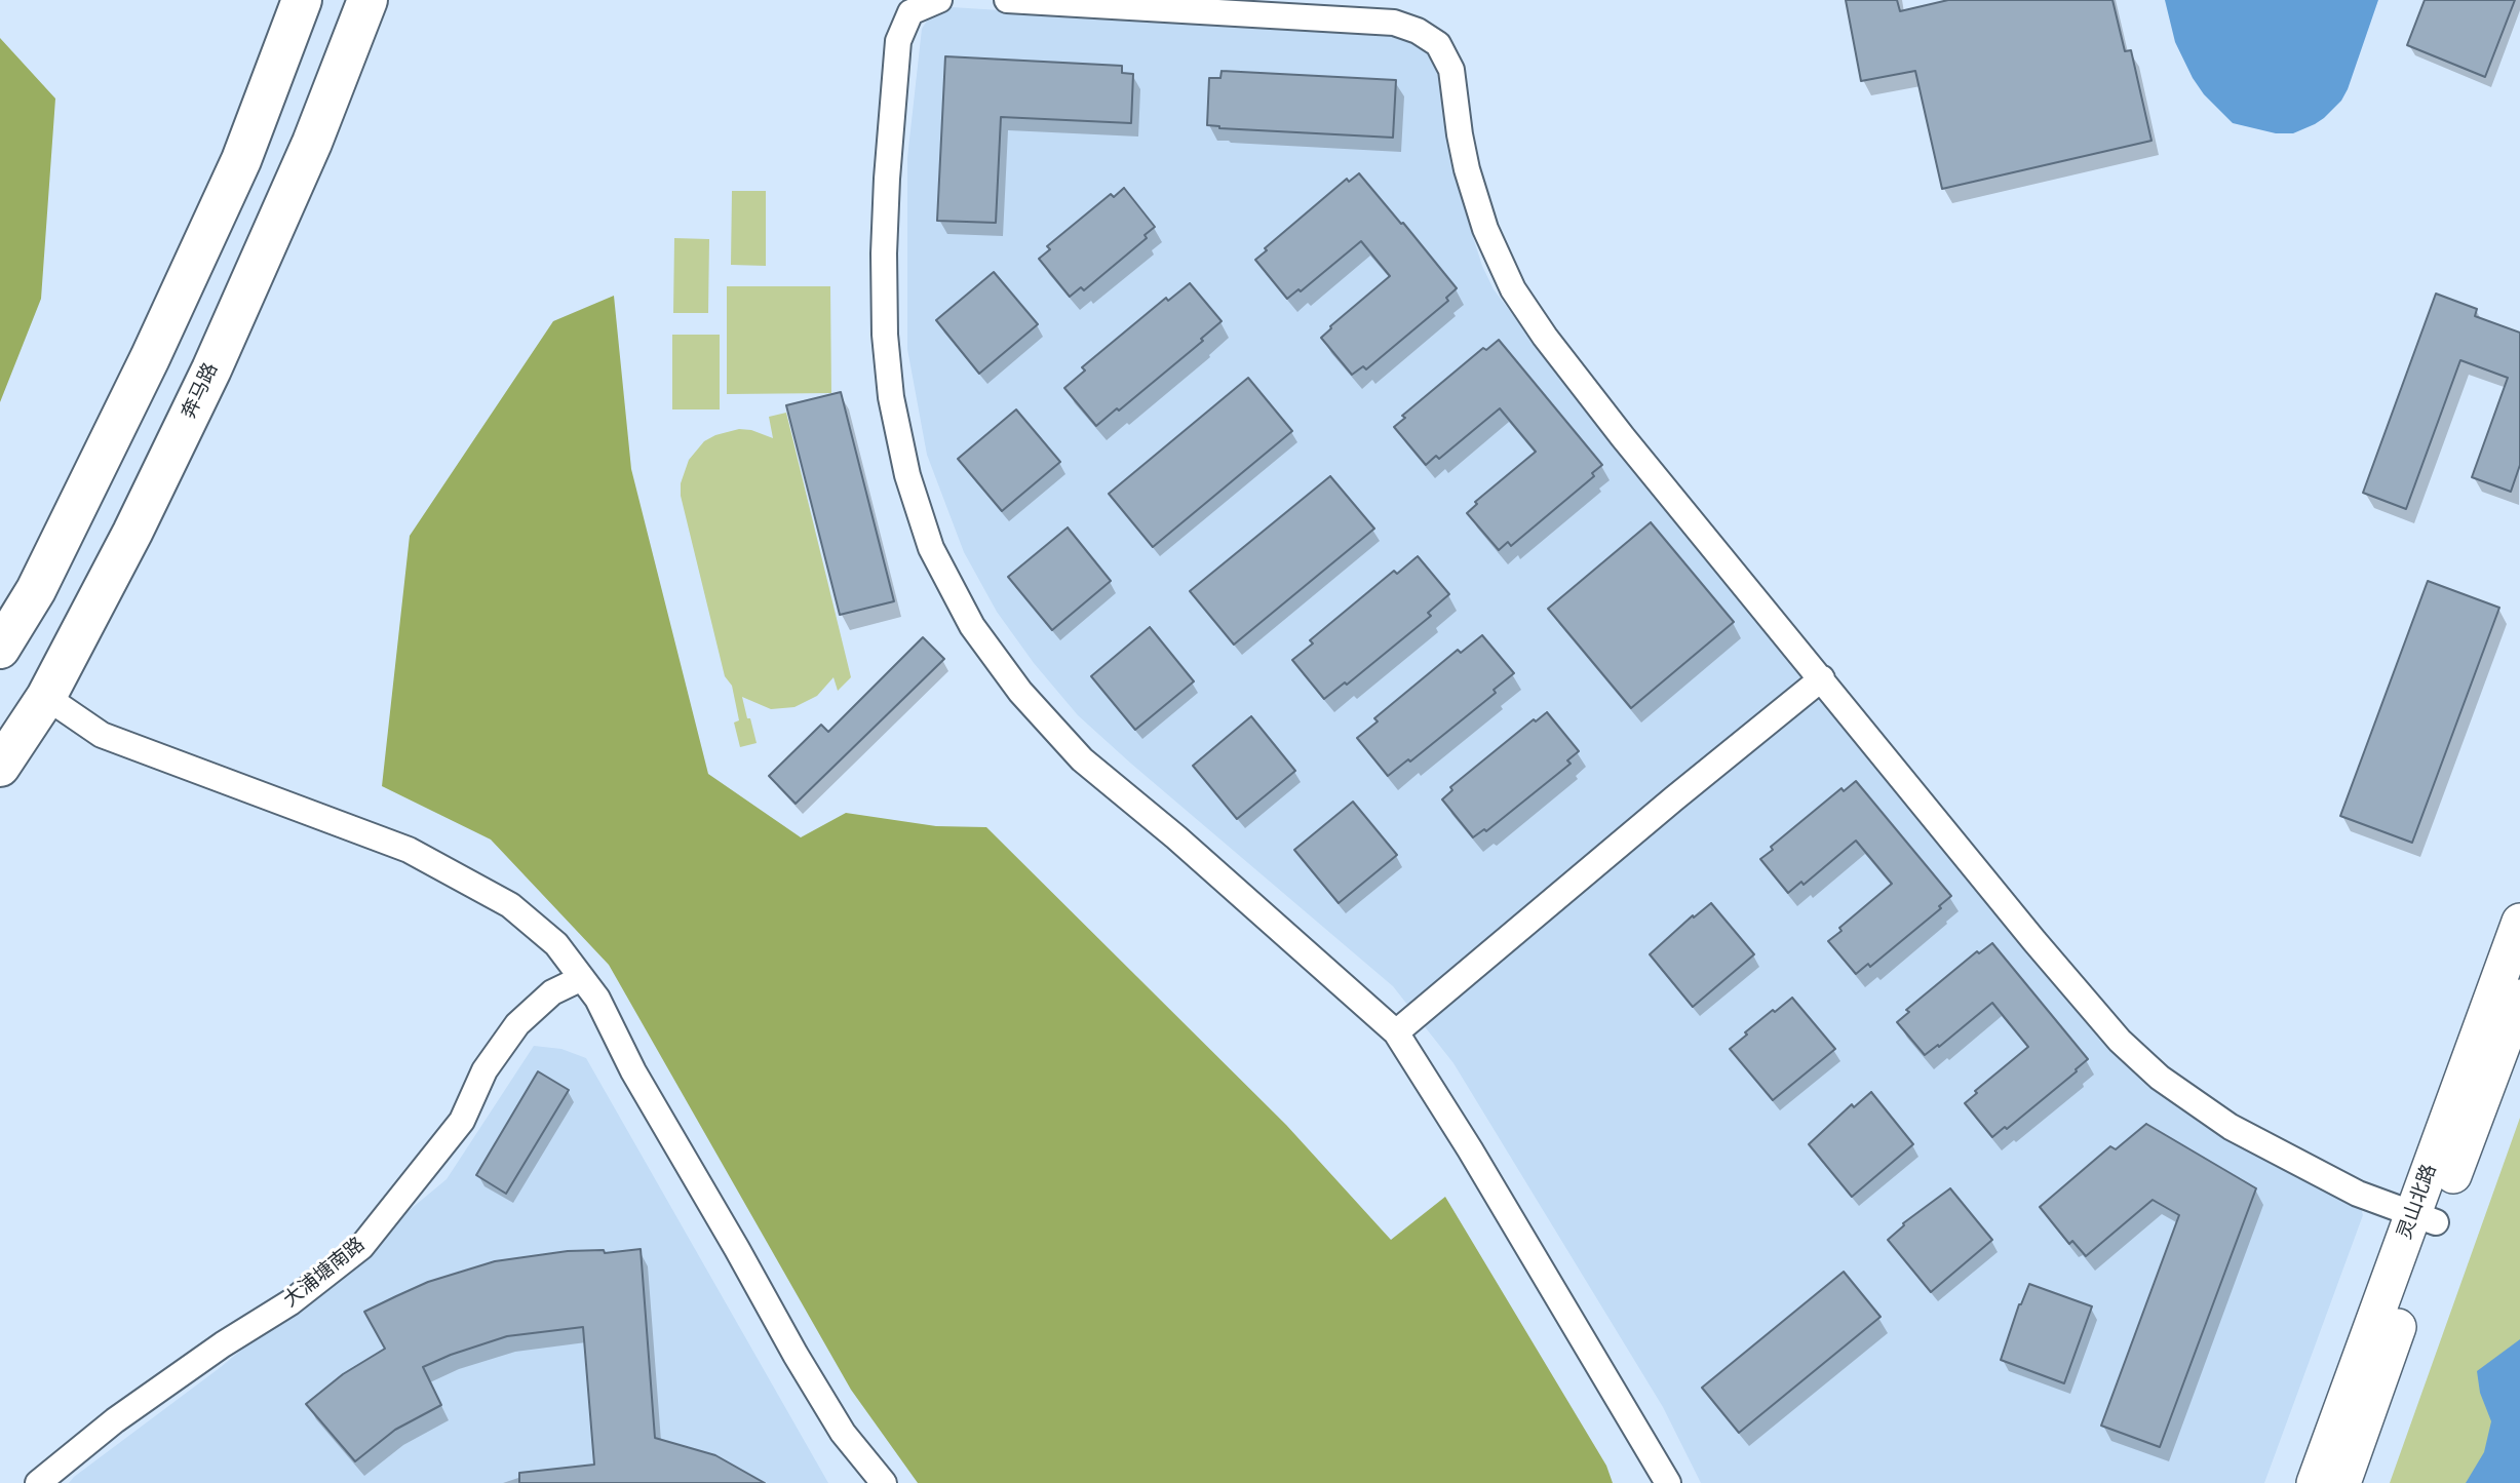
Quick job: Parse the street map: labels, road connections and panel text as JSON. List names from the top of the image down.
{
  "streets": {
    "main road": ["奔马路"],
    "street": ["灵山北路", "大浦塘南路"]
  }
}
